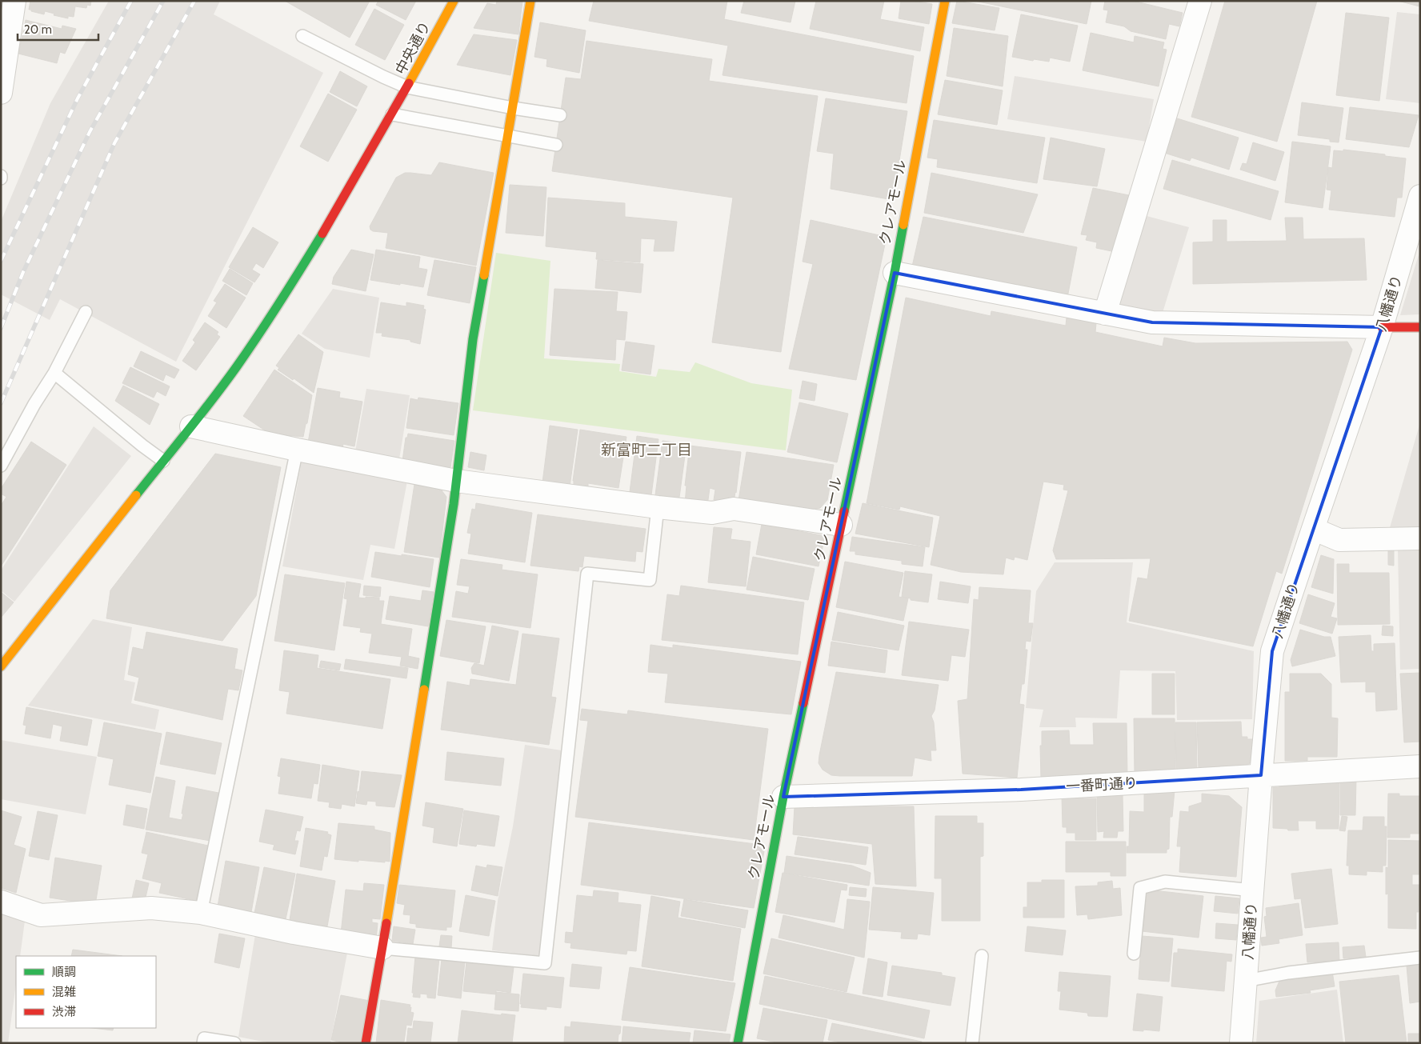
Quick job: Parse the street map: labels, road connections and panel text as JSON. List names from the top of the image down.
{
  "streets": {
    "street": [
      "中央通り",
      "クレアモール",
      "八幡通り",
      "一番町通り"
    ]
  },
  "crossings": [
    ["クレアモール", "一番町通り"],
    ["八幡通り", "一番町通り"]
  ],
  "districts": ["新富町二丁目"],
  "legend": ["順調", "混雑", "渋滞"],
  "scale_bar": "20 m"
}
